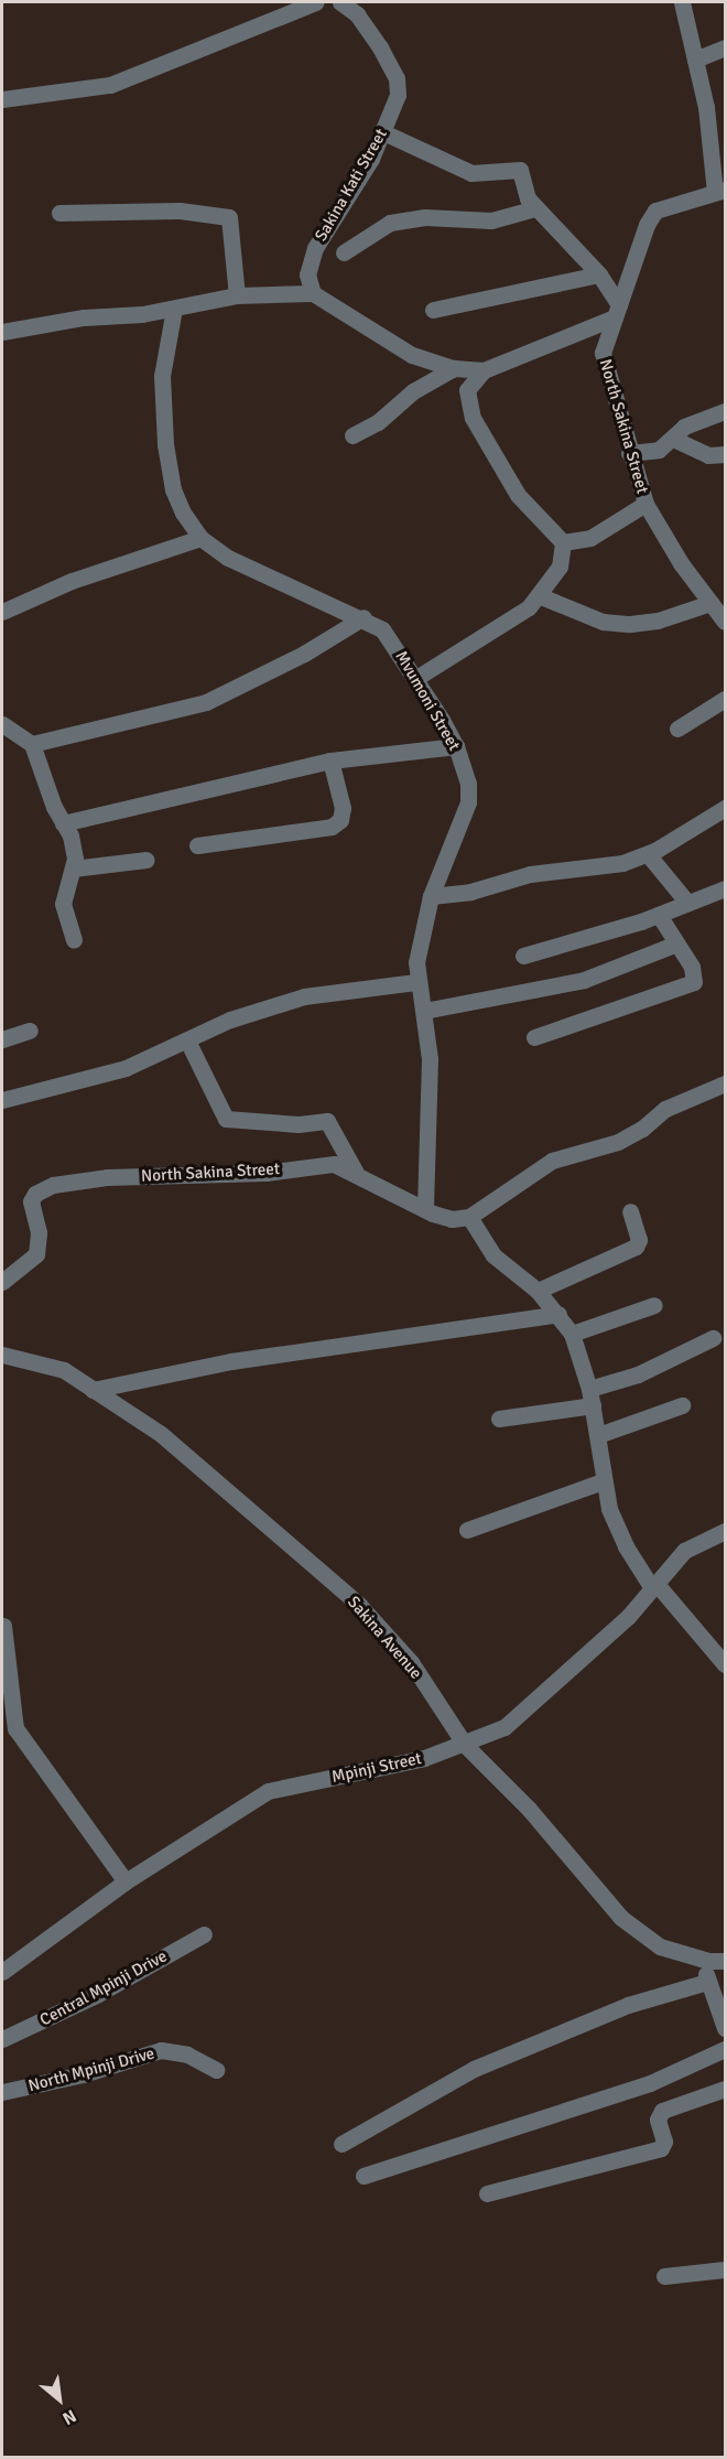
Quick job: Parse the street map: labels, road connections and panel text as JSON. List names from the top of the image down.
{
  "streets": {
    "street": [
      "Sakina Kati Street",
      "North Sakina Street",
      "Mvumoni Street",
      "Sakina Avenue",
      "Mpinji Street",
      "Central Mpinji Drive",
      "North Mpinji Drive"
    ]
  },
  "crossings": [
    ["North Sakina Street", "Mvumoni Street"],
    ["Sakina Avenue", "Mpinji Street"]
  ],
  "north": "bottom right"
}
